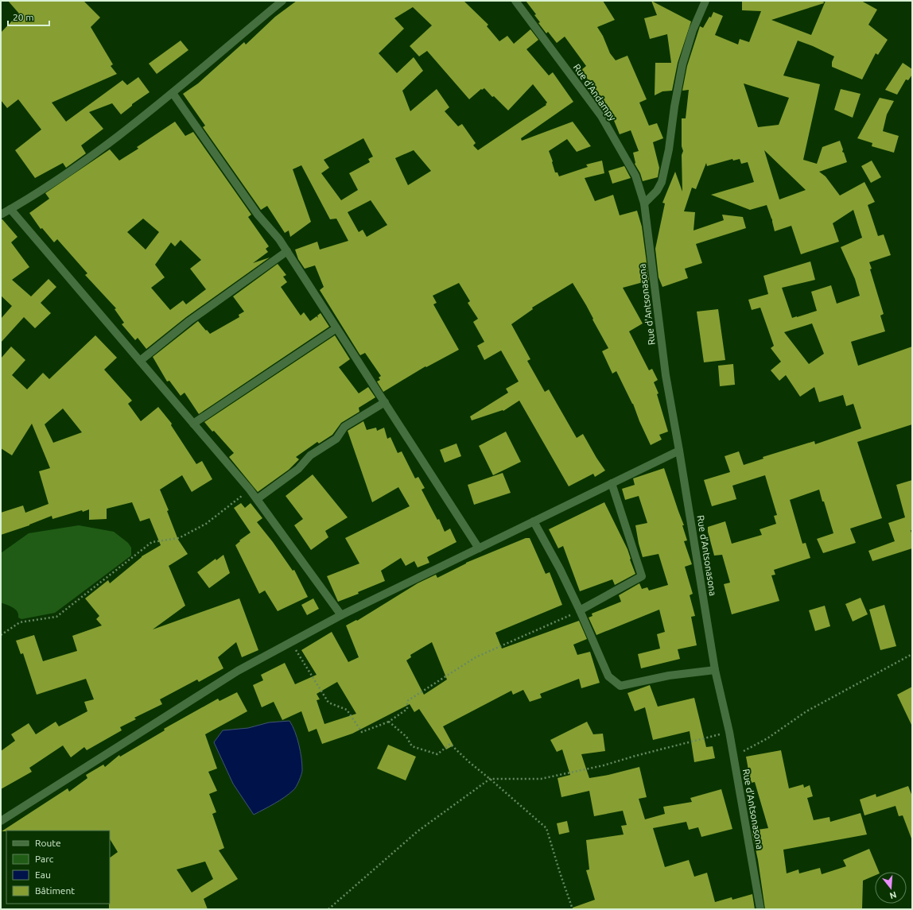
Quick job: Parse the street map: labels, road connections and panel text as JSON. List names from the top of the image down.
{
  "streets": {
    "street": ["Rue d'Andampy", "Rue d'Antsonasona"]
  },
  "crossings": [
    ["Rue d'Andampy", "Rue d'Antsonasona"]
  ],
  "legend": [
    "Route",
    "Parc",
    "Eau",
    "Bâtiment"
  ],
  "scale_bar": "20 m",
  "north": "bottom"
}
